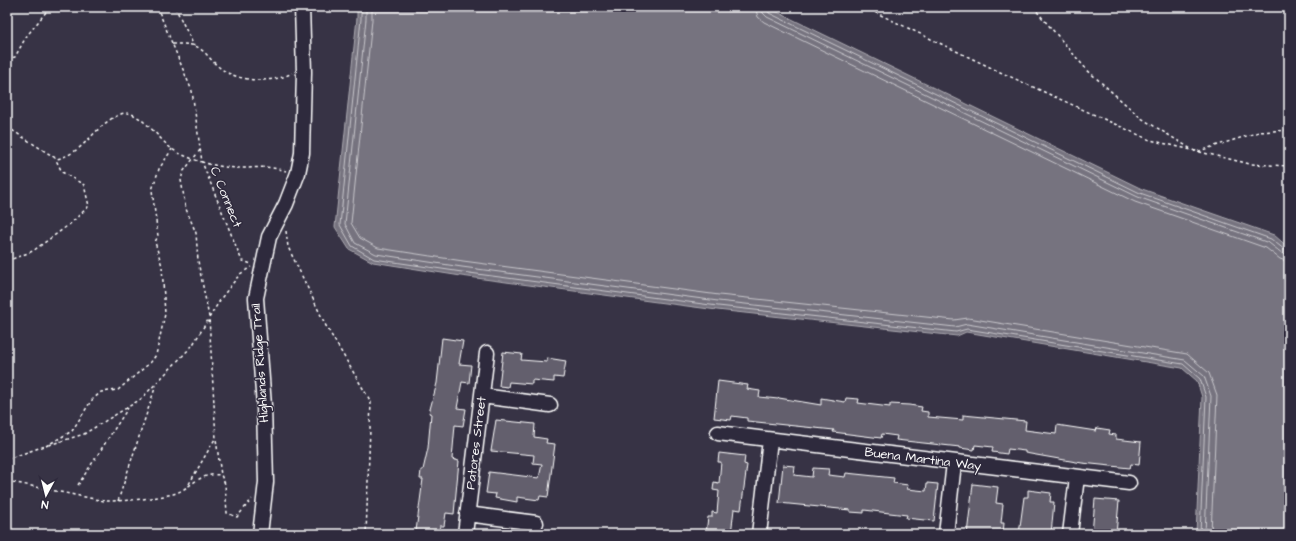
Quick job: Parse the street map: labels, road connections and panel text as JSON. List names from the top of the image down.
{
  "streets": {
    "street": ["Highlands Ridge Trail", "Patores Street", "Buena Martina Way"],
    "path": ["C Connect"]
  },
  "crossings": [
    ["C Connect", "Highlands Ridge Trail"]
  ],
  "north": "bottom"
}
